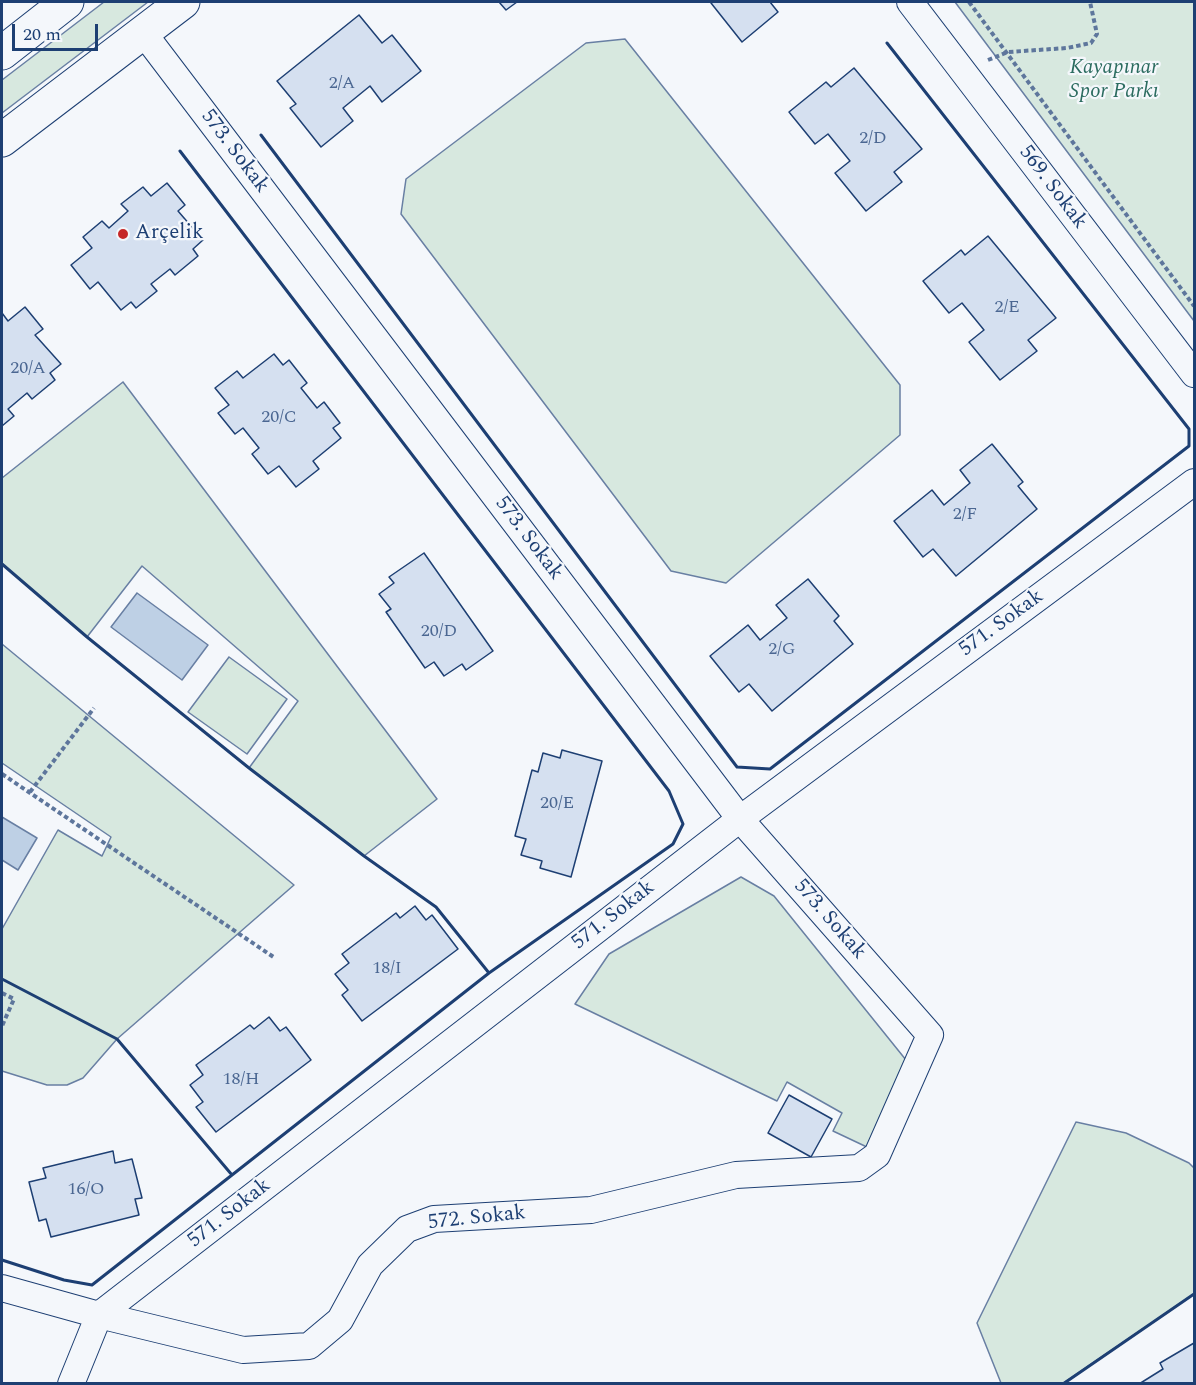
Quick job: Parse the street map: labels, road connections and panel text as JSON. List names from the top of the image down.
{
  "streets": {
    "street": [
      "573. Sokak",
      "569. Sokak",
      "571. Sokak",
      "572. Sokak"
    ]
  },
  "crossings": [
    ["573. Sokak", "571. Sokak"],
    ["573. Sokak", "572. Sokak"],
    ["571. Sokak", "572. Sokak"]
  ],
  "parks": ["Kayapınar Spor Parkı"],
  "places": ["Arçelik"],
  "house_numbers": [
    "2/A",
    "2/D",
    "2/E",
    "20/A",
    "20/C",
    "2/F",
    "20/D",
    "2/G",
    "20/E",
    "18/I",
    "18/H",
    "16/O"
  ],
  "scale_bar": "20 m"
}
